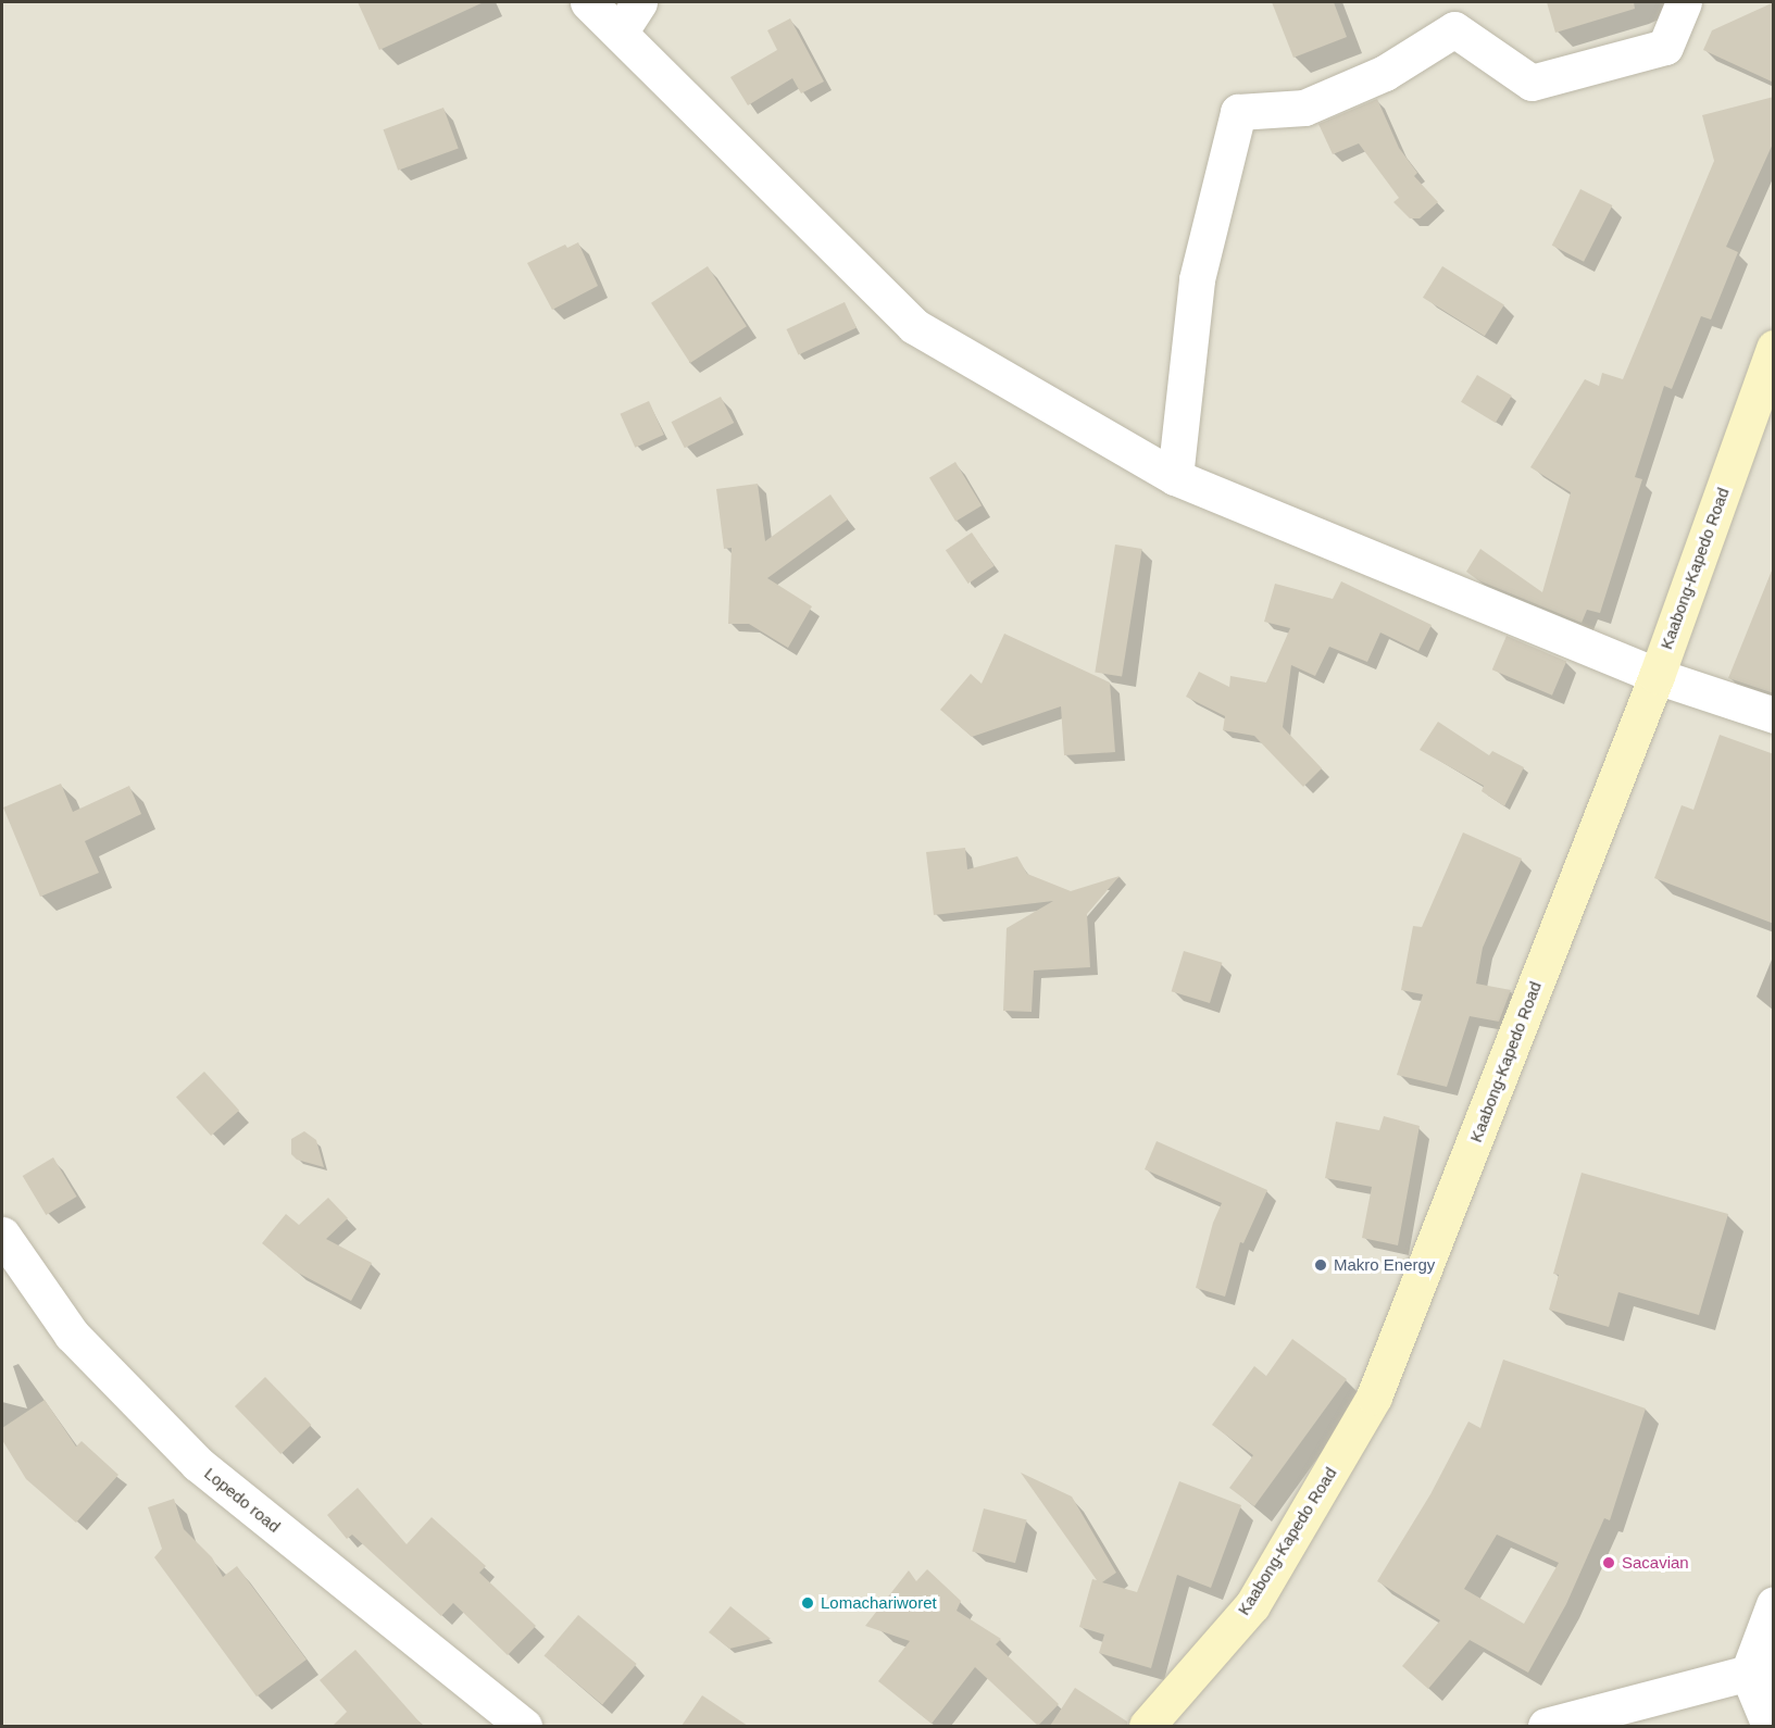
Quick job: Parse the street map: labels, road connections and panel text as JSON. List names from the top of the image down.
{
  "streets": {
    "main road": ["Kaabong-Kapedo Road"],
    "street": ["Lopedo road"]
  },
  "places": ["Makro Energy", "Sacavian", "Lomachariworet"]
}
